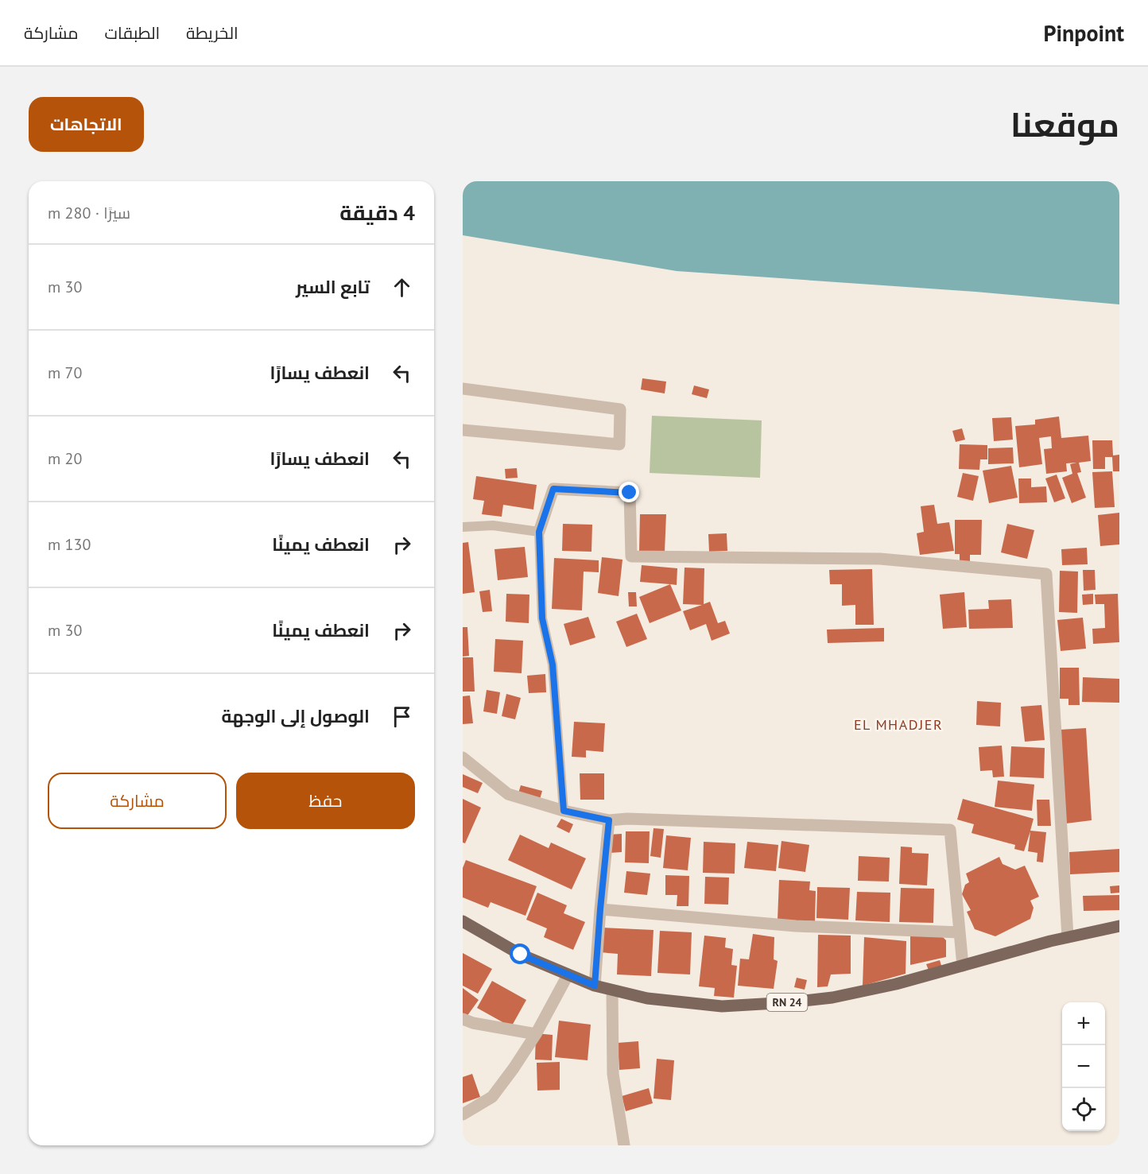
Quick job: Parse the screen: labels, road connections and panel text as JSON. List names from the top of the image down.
{
  "streets": {
    "main road": ["RN 24"]
  },
  "districts": ["EL MHADJER"],
  "page": {
    "header": "Pinpoint",
    "nav": ["الخريطة", "الطبقات", "مشاركة"],
    "title": "موقعنا",
    "buttons": [
      "الاتجاهات",
      ["حفظ", "مشاركة"]
    ],
    "heading": ["4 دقيقة", "سيرًا · 280 m"],
    "list": [
      ["تابع السير", "30 m"],
      ["انعطف يسارًا", "70 m"],
      ["انعطف يسارًا", "20 m"],
      ["انعطف يمينًا", "130 m"],
      ["انعطف يمينًا", "30 m"],
      "الوصول إلى الوجهة"
    ],
    "map_buttons": ["+", "−"]
  }
}
